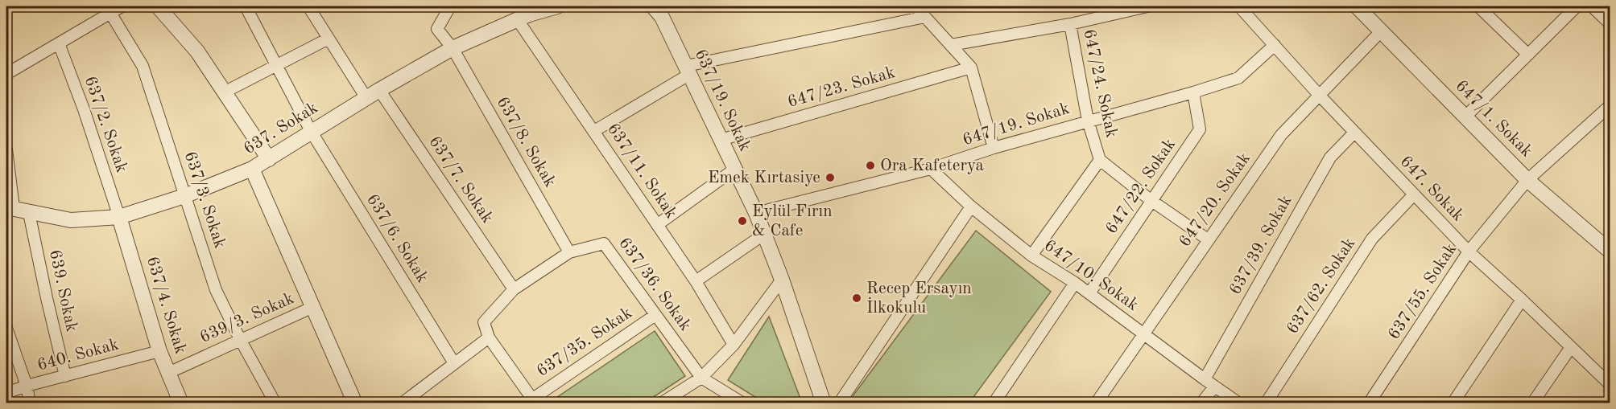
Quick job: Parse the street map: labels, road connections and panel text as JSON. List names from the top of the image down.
{
  "streets": {
    "street": [
      "647/24. Sokak",
      "647/23. Sokak",
      "637/19. Sokak",
      "647/1. Sokak",
      "637/2. Sokak",
      "647/19. Sokak",
      "637. Sokak",
      "637/8. Sokak",
      "637/11. Sokak",
      "637/7. Sokak",
      "647/22. Sokak",
      "647. Sokak",
      "637/3. Sokak",
      "647/20. Sokak",
      "637/6. Sokak",
      "637/39. Sokak",
      "647/10. Sokak",
      "637/36. Sokak",
      "637/62. Sokak",
      "639. Sokak",
      "637/55. Sokak",
      "637/4. Sokak",
      "639/3. Sokak",
      "637/35. Sokak",
      "640. Sokak"
    ]
  },
  "crossings": [
    ["647/24. Sokak", "647/19. Sokak"],
    ["647/24. Sokak", "647/22. Sokak"],
    ["647/24. Sokak", "647/20. Sokak"],
    ["647/23. Sokak", "637/19. Sokak"],
    ["637/19. Sokak", "647/19. Sokak"],
    ["647/1. Sokak", "647/20. Sokak"],
    ["647/1. Sokak", "637/55. Sokak"],
    ["637/2. Sokak", "637. Sokak"],
    ["637/2. Sokak", "637/4. Sokak"],
    ["647/19. Sokak", "647/22. Sokak"],
    ["647/19. Sokak", "647. Sokak"],
    ["647/19. Sokak", "647/10. Sokak"],
    ["637. Sokak", "637/8. Sokak"],
    ["637. Sokak", "637/11. Sokak"],
    ["637. Sokak", "637/7. Sokak"],
    ["637. Sokak", "637/3. Sokak"],
    ["637. Sokak", "637/6. Sokak"],
    ["637. Sokak", "639. Sokak"],
    ["637. Sokak", "637/4. Sokak"],
    ["637/8. Sokak", "637/36. Sokak"],
    ["637/7. Sokak", "637/36. Sokak"],
    ["647/22. Sokak", "647/10. Sokak"],
    ["647. Sokak", "647/20. Sokak"],
    ["647. Sokak", "637/39. Sokak"],
    ["647. Sokak", "637/62. Sokak"],
    ["647. Sokak", "637/55. Sokak"],
    ["637/3. Sokak", "639/3. Sokak"],
    ["647/20. Sokak", "647/10. Sokak"],
    ["637/39. Sokak", "647/10. Sokak"],
    ["637/36. Sokak", "637/35. Sokak"],
    ["639. Sokak", "640. Sokak"],
    ["637/4. Sokak", "639/3. Sokak"],
    ["637/4. Sokak", "640. Sokak"]
  ],
  "places": [
    "Ora Kafeterya",
    "Emek Kırtasiye",
    "Eylül Fırın & Cafe",
    "Recep Ersayın İlkokulu"
  ]
}
